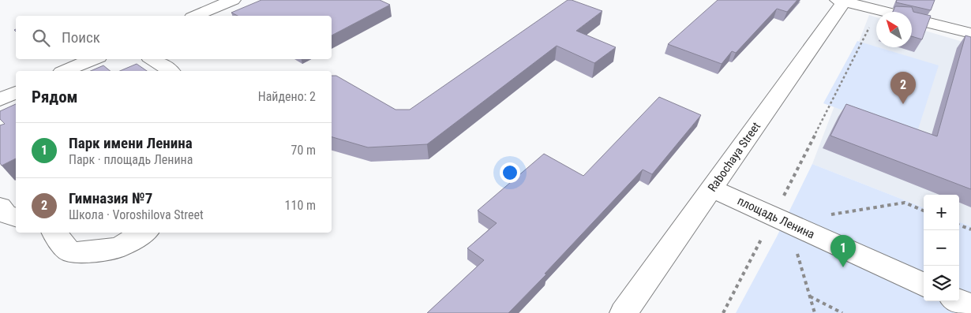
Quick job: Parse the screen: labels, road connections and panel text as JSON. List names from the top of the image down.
{
  "streets": {
    "street": ["Rabochaya Street", "площадь Ленина"]
  },
  "crossings": [
    ["Rabochaya Street", "площадь Ленина"]
  ],
  "north": "top left",
  "page": {
    "search": "Поиск",
    "heading": ["Рядом", "Найдено: 2"],
    "pins": ["2", "1"],
    "list": [
      {
        "mark": "1",
        "name": "Парк имени Ленина",
        "note": "Парк · площадь Ленина",
        "value": "70 m"
      },
      {
        "mark": "2",
        "name": "Гимназия №7",
        "note": "Школа · Voroshilova Street",
        "value": "110 m"
      }
    ],
    "map_buttons": ["+", "−"]
  }
}
